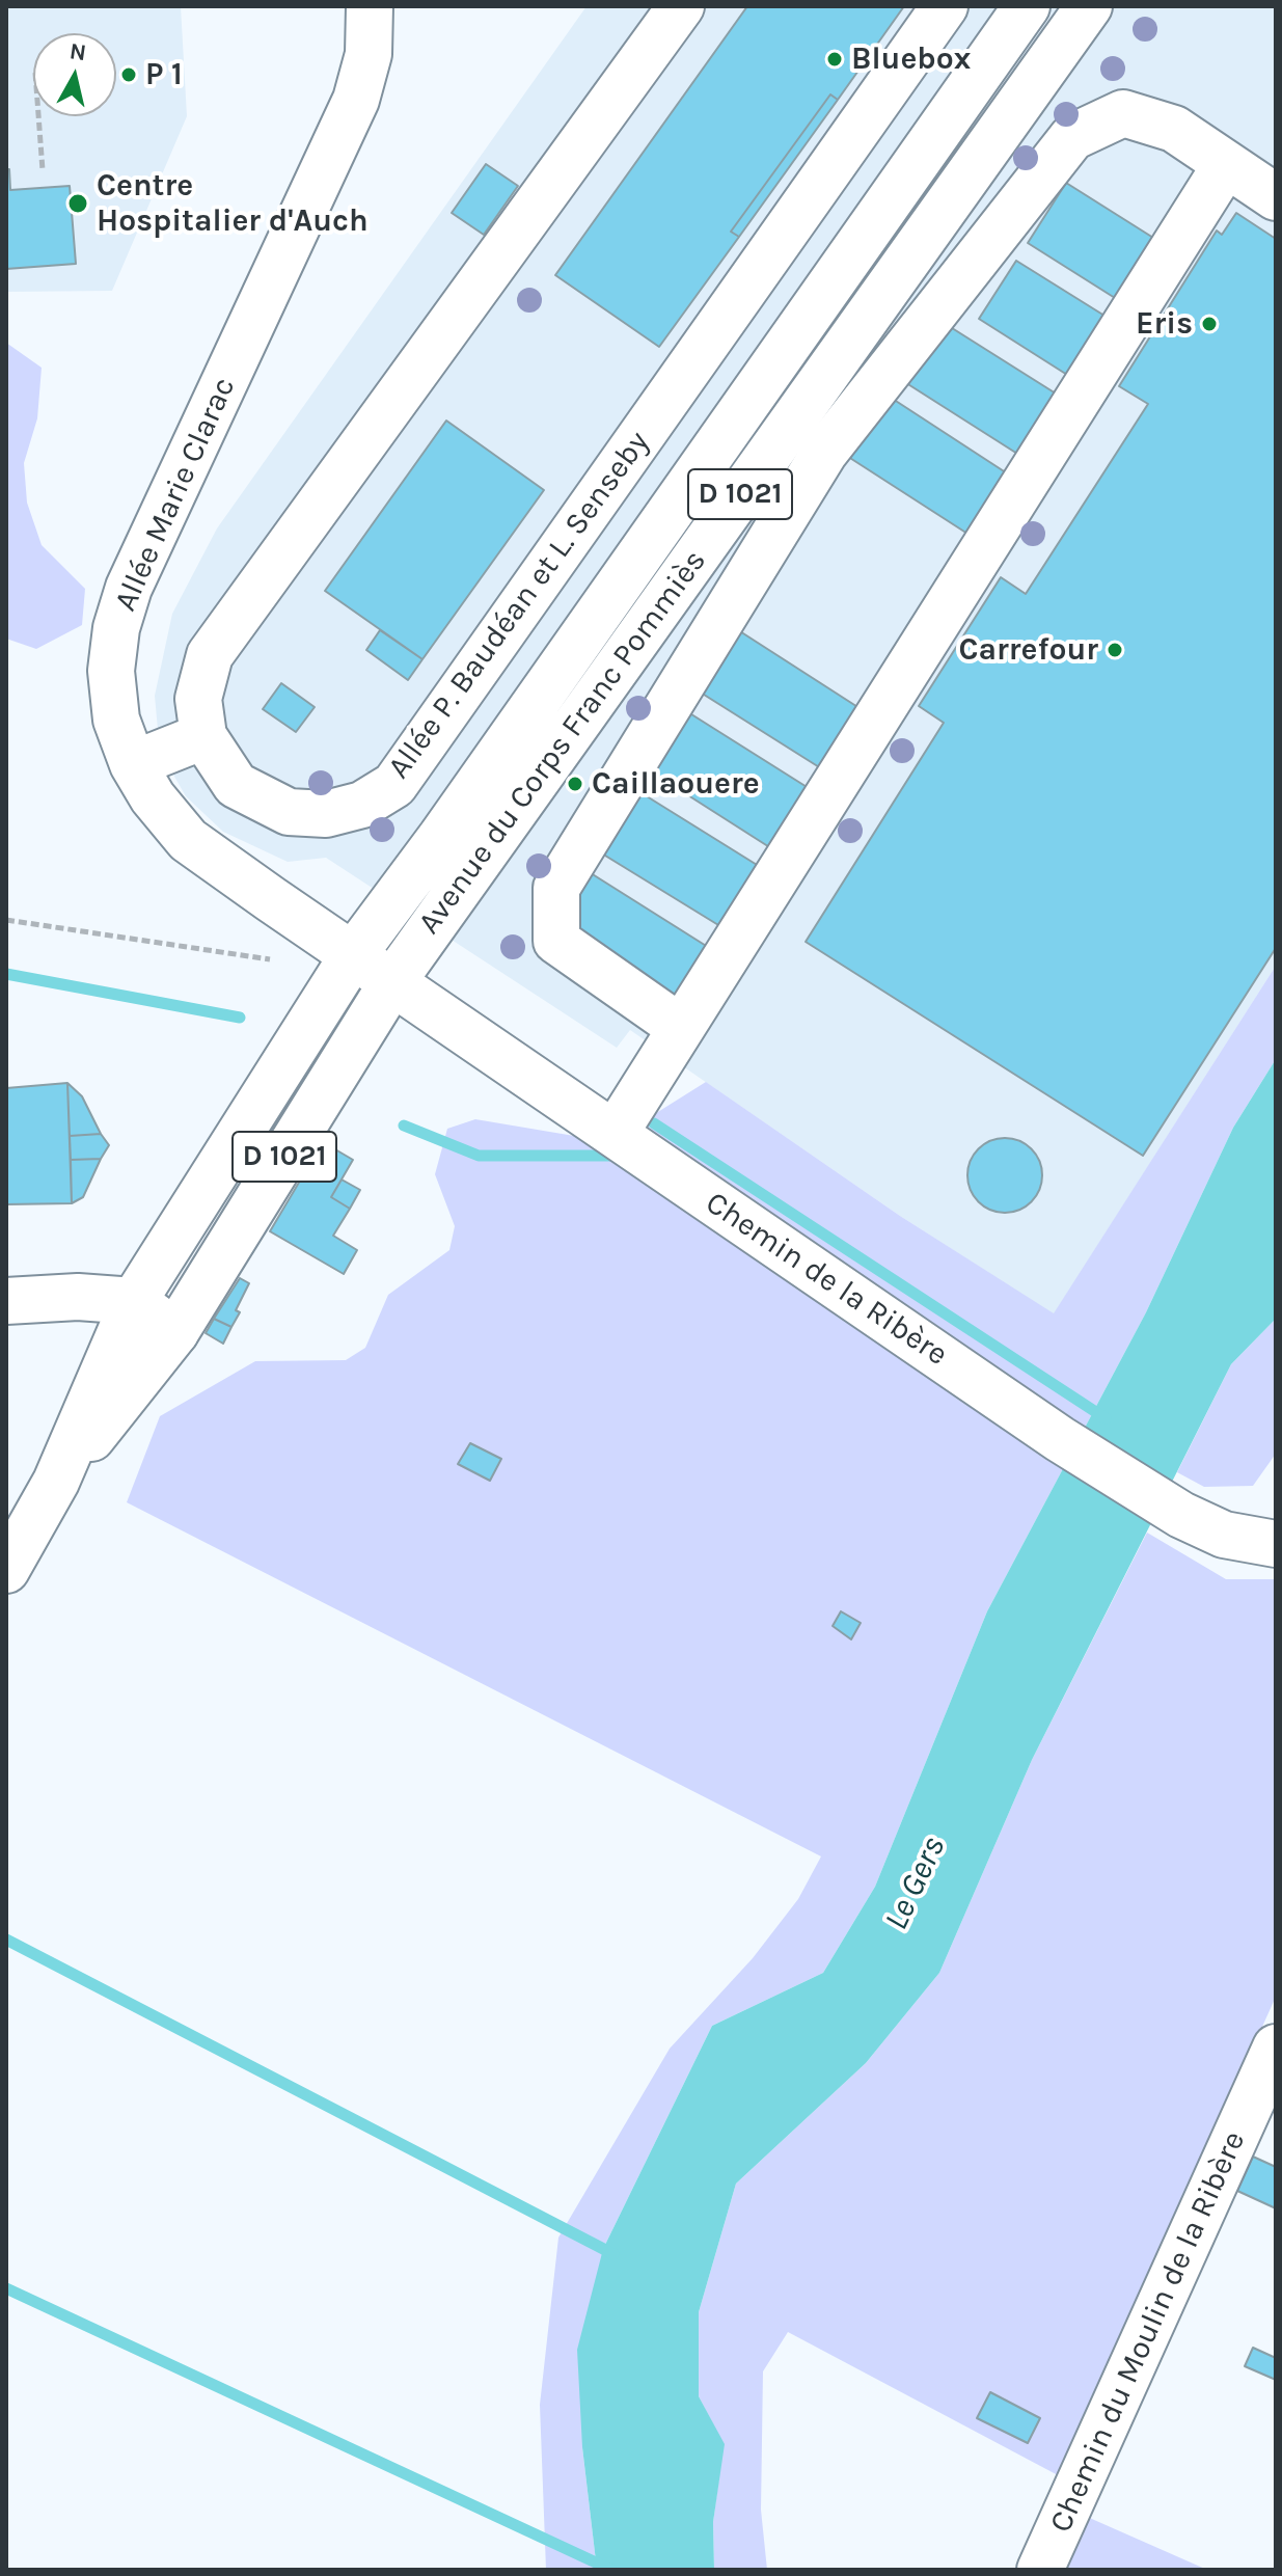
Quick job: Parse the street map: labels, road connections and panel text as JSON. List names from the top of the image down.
{
  "streets": {
    "street": [
      "Allée Marie Clarac",
      "D 1021",
      "Allée P. Baudéan et L. Senseby",
      "Avenue du Corps Franc Pommiès",
      "Chemin de la Ribère",
      "Chemin du Moulin de la Ribère"
    ]
  },
  "crossings": [
    ["Allée Marie Clarac", "Avenue du Corps Franc Pommiès"],
    ["Allée Marie Clarac", "Chemin de la Ribère"],
    ["D 1021", "Avenue du Corps Franc Pommiès"],
    ["Avenue du Corps Franc Pommiès", "Chemin de la Ribère"]
  ],
  "water": ["Le Gers"],
  "places": [
    "Bluebox",
    "P 1",
    "Centre Hospitalier d'Auch",
    "Eris",
    "Carrefour",
    "Caillaouere"
  ],
  "north": "top"
}
